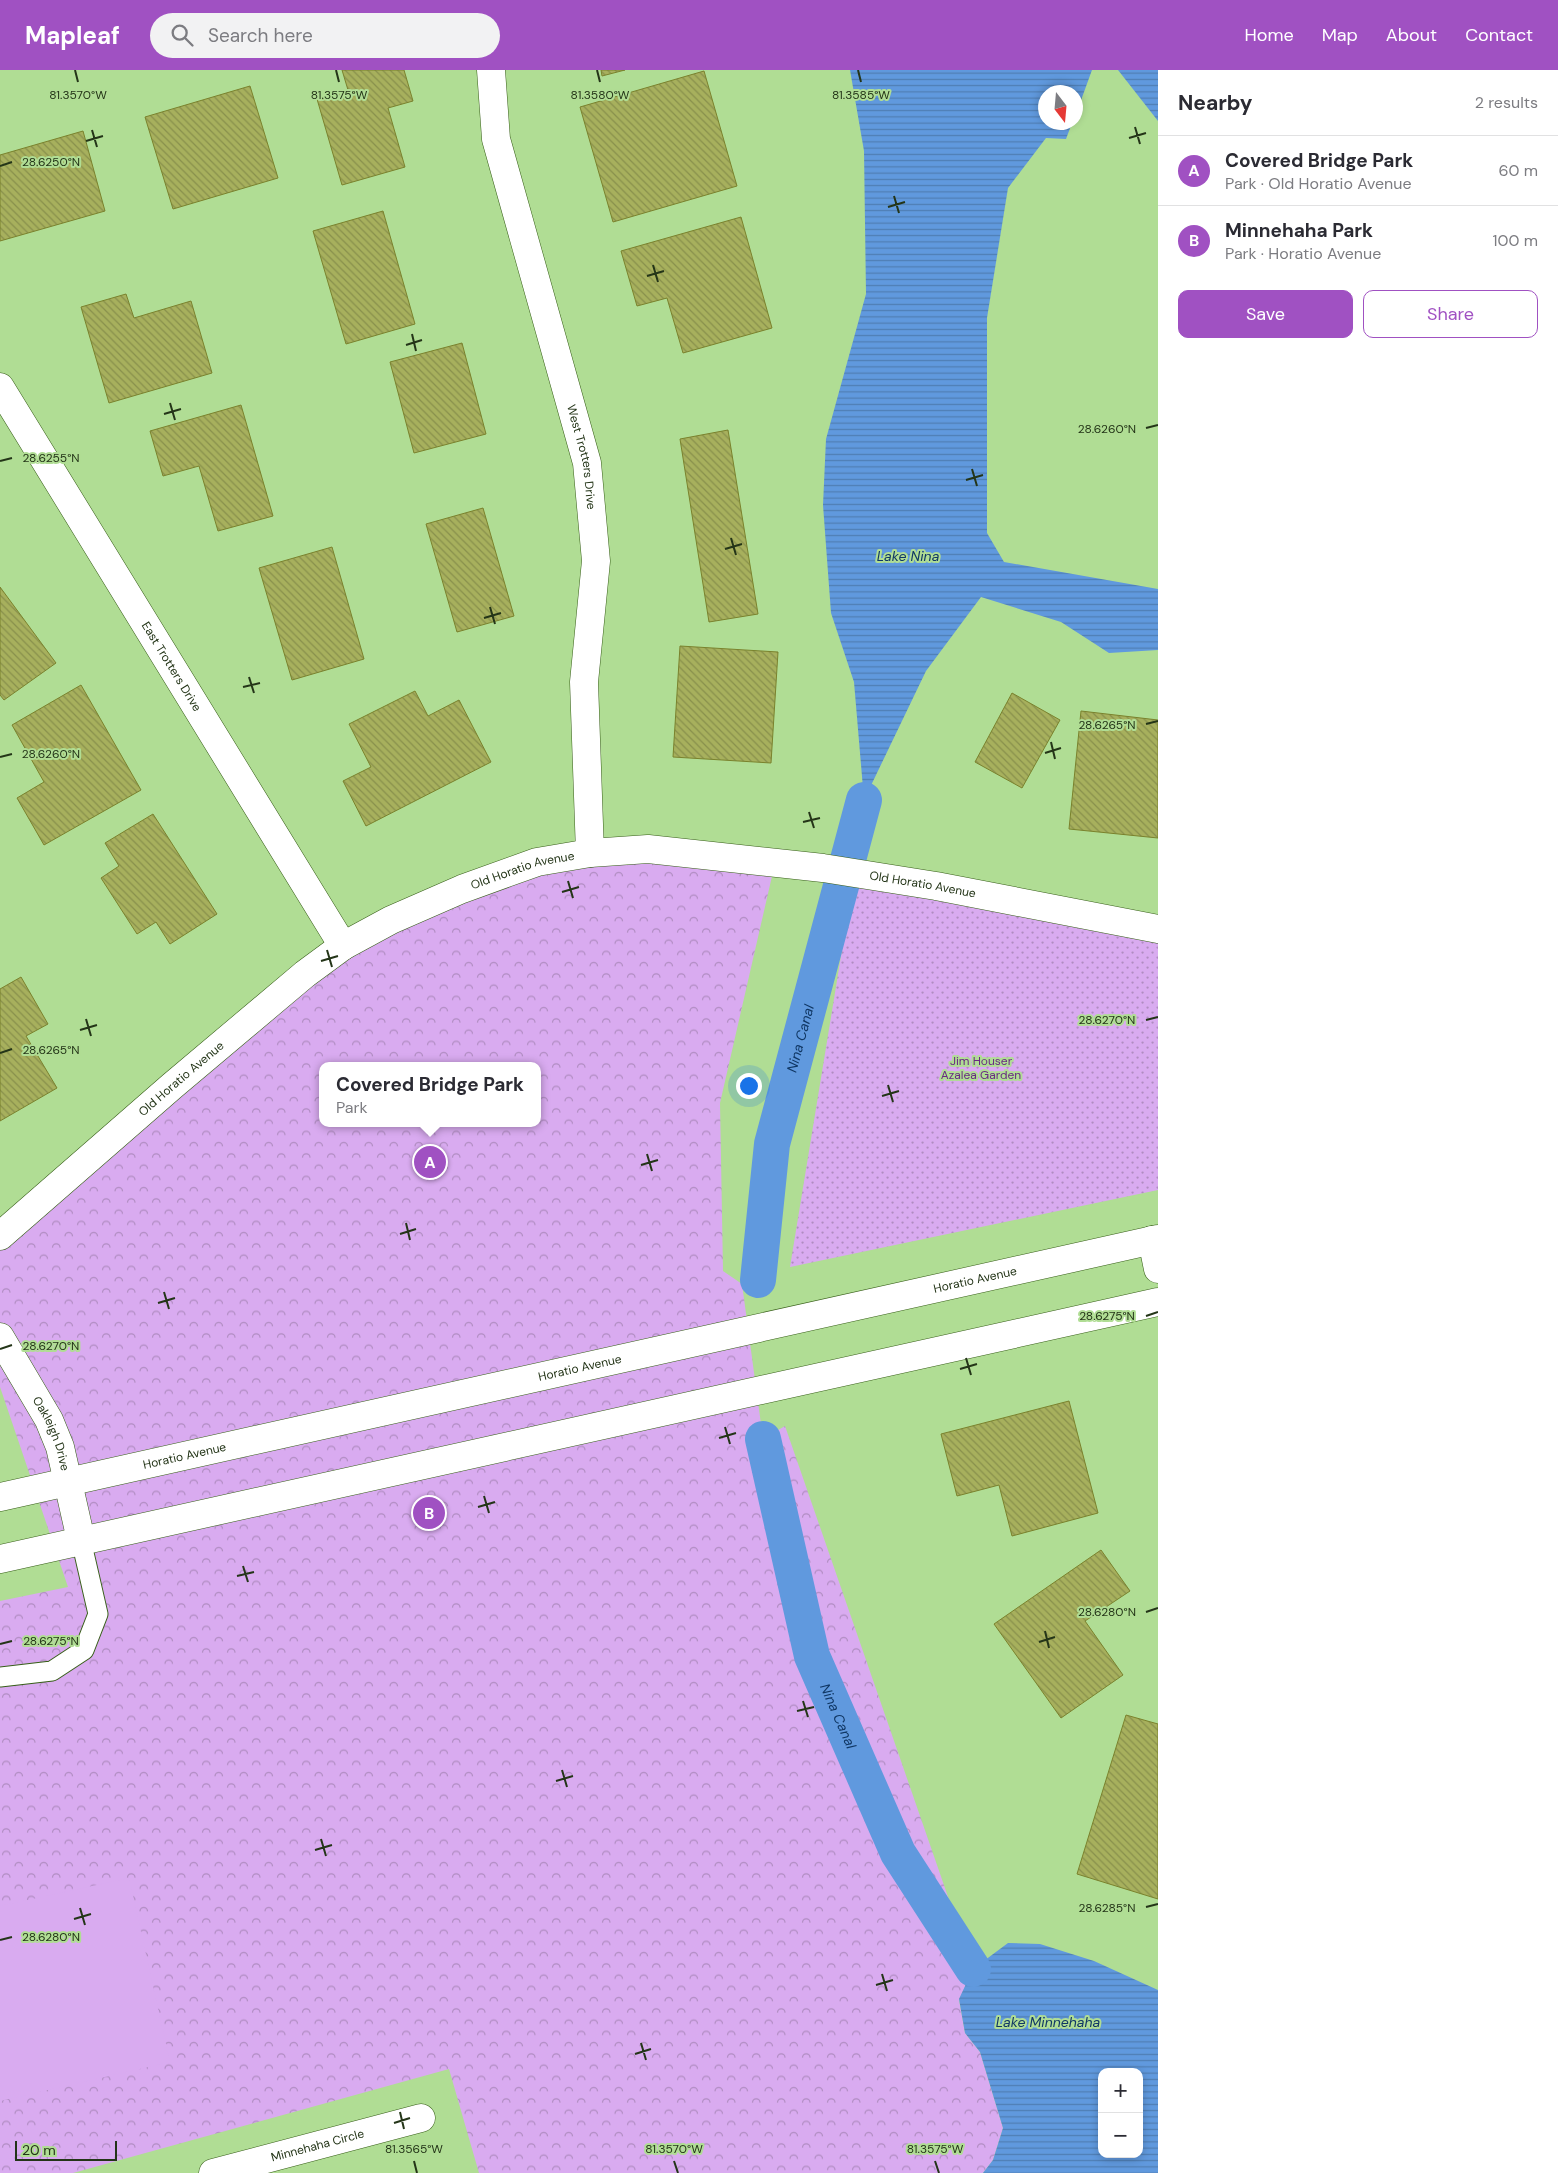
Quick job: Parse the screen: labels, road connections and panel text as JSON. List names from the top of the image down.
{
  "streets": {
    "street": [
      "West Trotters Drive",
      "East Trotters Drive",
      "Old Horatio Avenue",
      "Horatio Avenue",
      "Oakleigh Drive",
      "Minnehaha Circle"
    ]
  },
  "crossings": [
    ["West Trotters Drive", "Old Horatio Avenue"],
    ["East Trotters Drive", "Old Horatio Avenue"],
    ["Horatio Avenue", "Oakleigh Drive"]
  ],
  "water": ["Lake Nina", "Nina Canal", "Lake Minnehaha"],
  "parks": ["Jim Houser Azalea Garden"],
  "scale_bar": "20 m",
  "north": "bottom",
  "page": {
    "header": "Mapleaf",
    "search": "Search here",
    "nav": [
      "Home",
      "Map",
      "About",
      "Contact"
    ],
    "heading": ["Nearby", "2 results"],
    "list": [
      {
        "mark": "A",
        "name": "Covered Bridge Park",
        "note": "Park · Old Horatio Avenue",
        "value": "60 m"
      },
      {
        "mark": "B",
        "name": "Minnehaha Park",
        "note": "Park · Horatio Avenue",
        "value": "100 m"
      }
    ],
    "buttons": ["Save", "Share"],
    "popup": ["Covered Bridge Park", "Park"],
    "pins": ["A", "B"],
    "map_buttons": ["+", "−"],
    "scale": "20 m"
  },
  "coordinates": [
    "81.3570°W",
    "81.3575°W",
    "81.3580°W",
    "81.3585°W",
    "28.6250°N",
    "28.6260°N",
    "28.6255°N",
    "28.6265°N",
    "28.6270°N",
    "28.6275°N",
    "28.6280°N",
    "28.6285°N",
    "81.3565°W"
  ]
}
